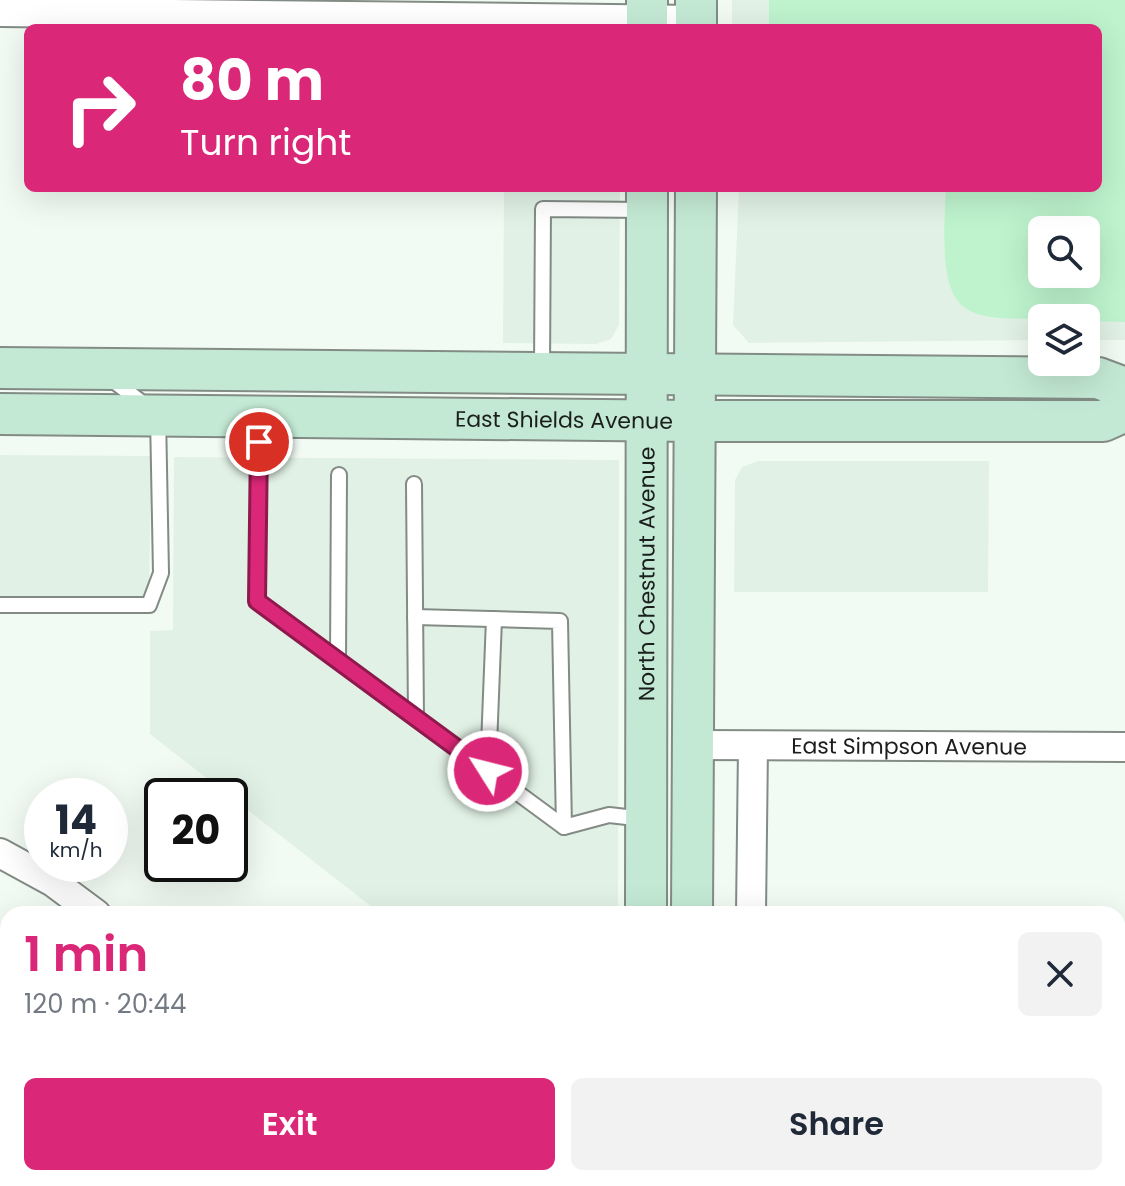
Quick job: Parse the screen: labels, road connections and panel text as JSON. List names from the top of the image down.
{
  "streets": {
    "main road": ["East Shields Avenue", "North Chestnut Avenue"],
    "street": ["East Simpson Avenue"]
  },
  "crossings": [
    ["East Shields Avenue", "North Chestnut Avenue"]
  ],
  "page": {
    "turn": ["80 m", "Turn right"],
    "speed": "14 km/h",
    "limit": "20",
    "heading": ["1 min", "120 m · 20:44"],
    "buttons": ["Exit", "Share"]
  }
}
